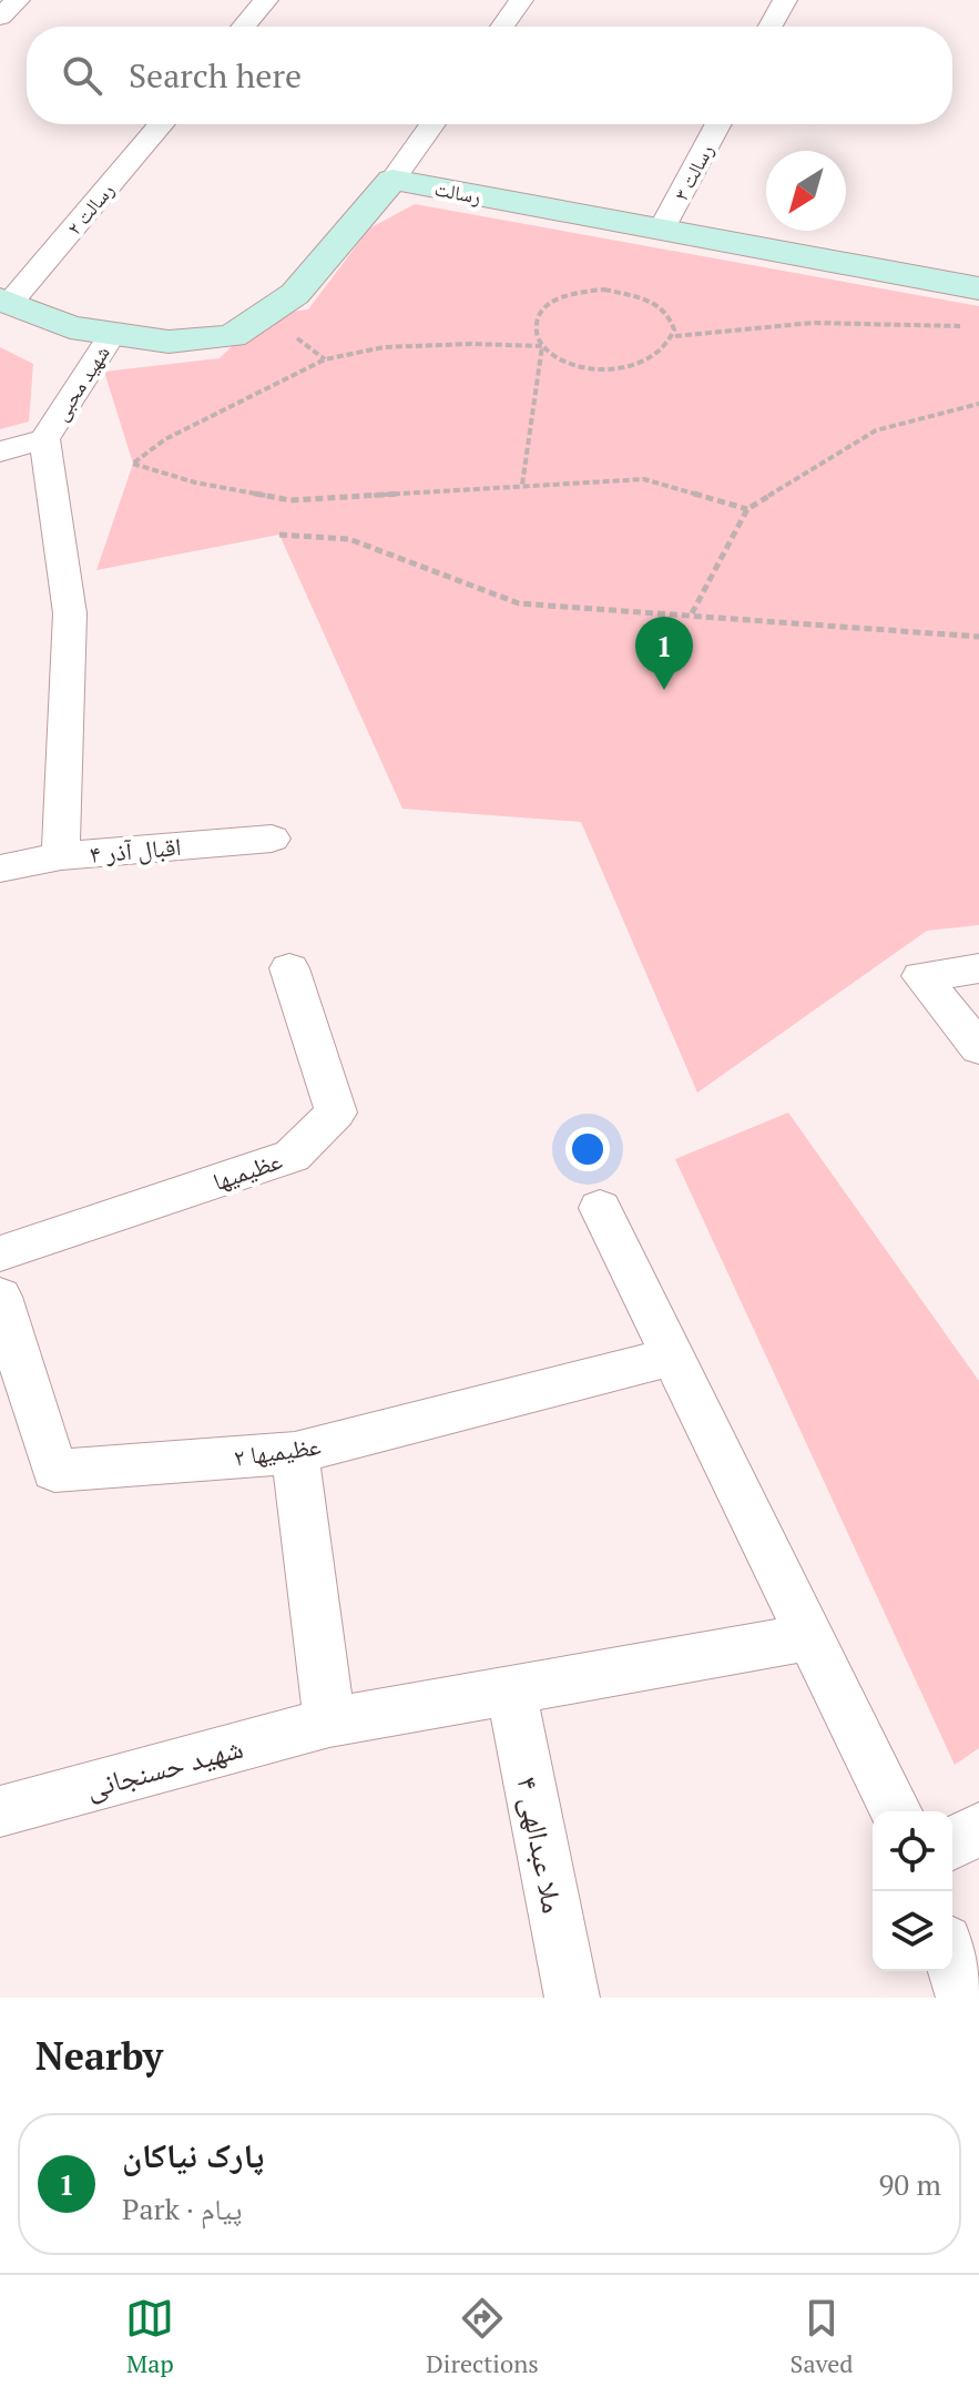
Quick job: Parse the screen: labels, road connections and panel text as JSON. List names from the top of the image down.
{
  "streets": {
    "street": [
      "رسالت ۳",
      "رسالت",
      "رسالت ۲",
      "شهید محبی",
      "اقبال آذر ۴",
      "عظیمیها",
      "عظیمیها ۲",
      "شهید حسنجانی",
      "ملا عبدالهی ۴"
    ]
  },
  "crossings": [
    ["رسالت ۳", "رسالت"],
    ["شهید حسنجانی", "ملا عبدالهی ۴"]
  ],
  "north": "bottom left",
  "page": {
    "search": "Search here",
    "pins": "1",
    "heading": "Nearby",
    "list": [
      {
        "mark": "1",
        "name": "پارک نیاکان",
        "note": "Park · پیام",
        "value": "90 m"
      }
    ],
    "nav": ["Map", "Directions", "Saved"]
  }
}
